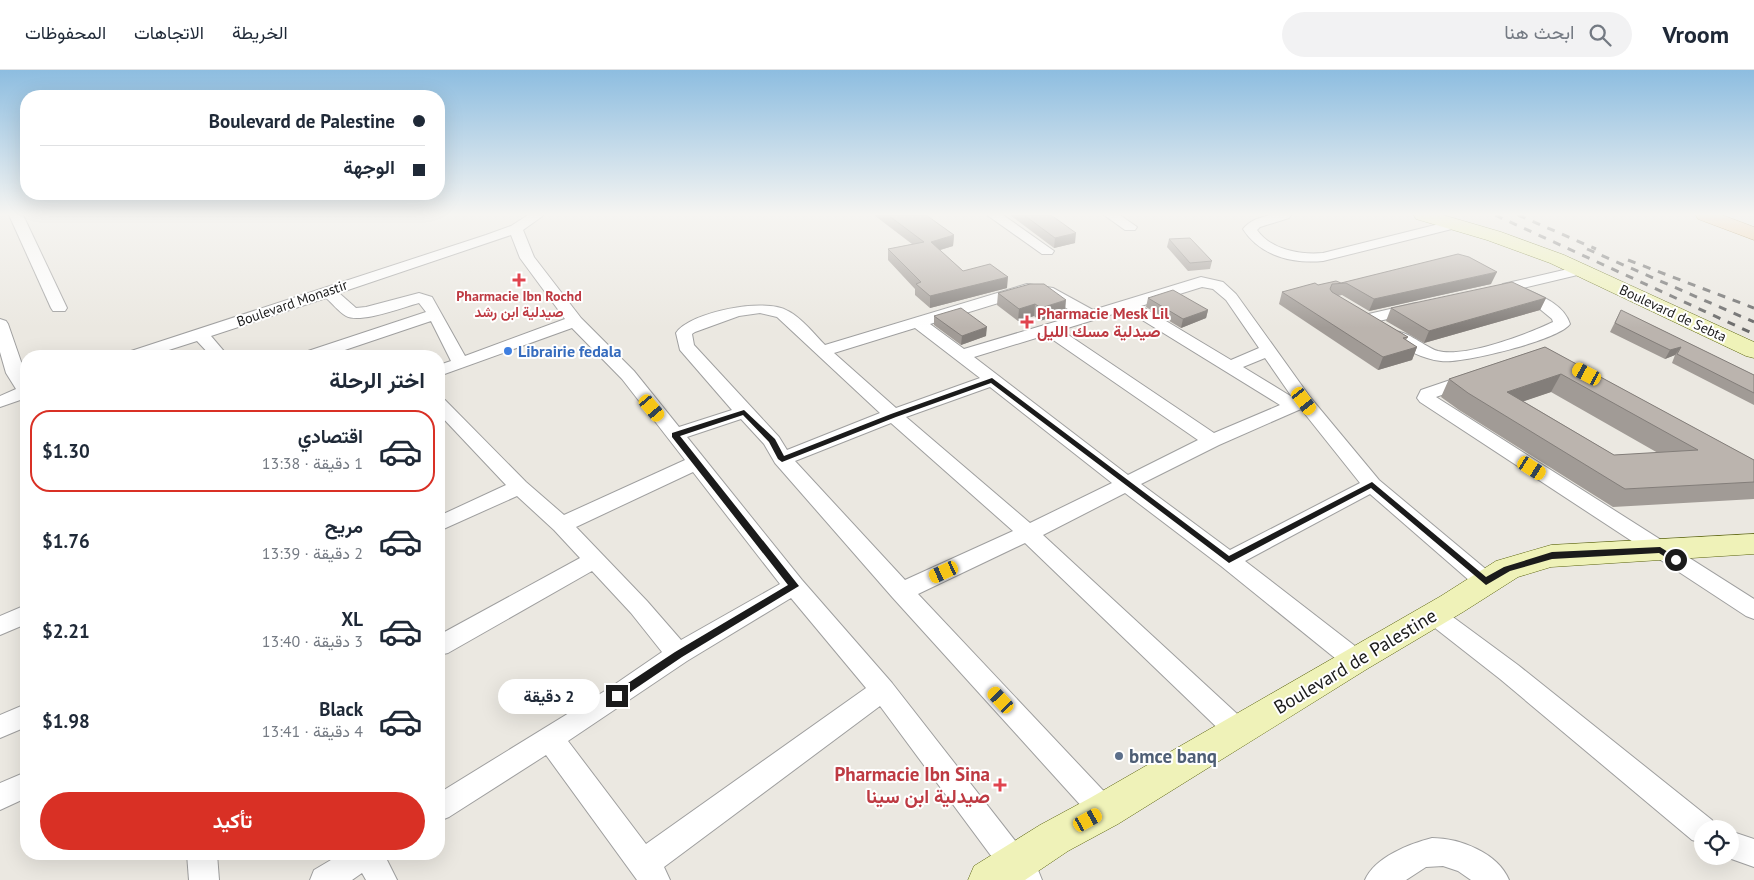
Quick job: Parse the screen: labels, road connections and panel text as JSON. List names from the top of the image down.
{
  "streets": {
    "street": ["Boulevard Monastir", "Boulevard de Sebta", "Boulevard de Palestine"]
  },
  "places": {
    "health": ["Pharmacie Ibn Rochd صيدلية ابن رشد", "Pharmacie Mesk Lil صيدلية مسك الليل", "Pharmacie Ibn Sina صيدلية ابن سينا"],
    "other": ["Librairie fedala", "bmce banq"]
  },
  "page": {
    "header": "Vroom",
    "search": "ابحث هنا",
    "nav": ["الخريطة", "الاتجاهات", "المحفوظات"],
    "banner": ["Boulevard de Palestine", "الوجهة"],
    "heading": "اختر الرحلة",
    "list": [
      {
        "name": "اقتصادي",
        "note": "1 دقيقة · 13:38",
        "value": "$1.30"
      },
      {
        "name": "مريح",
        "note": "2 دقيقة · 13:39",
        "value": "$1.76"
      },
      {
        "name": "XL",
        "note": "3 دقيقة · 13:40",
        "value": "$2.21"
      },
      {
        "name": "Black",
        "note": "4 دقيقة · 13:41",
        "value": "$1.98"
      }
    ],
    "bubble": "2 دقيقة",
    "buttons": "تأكيد"
  }
}
